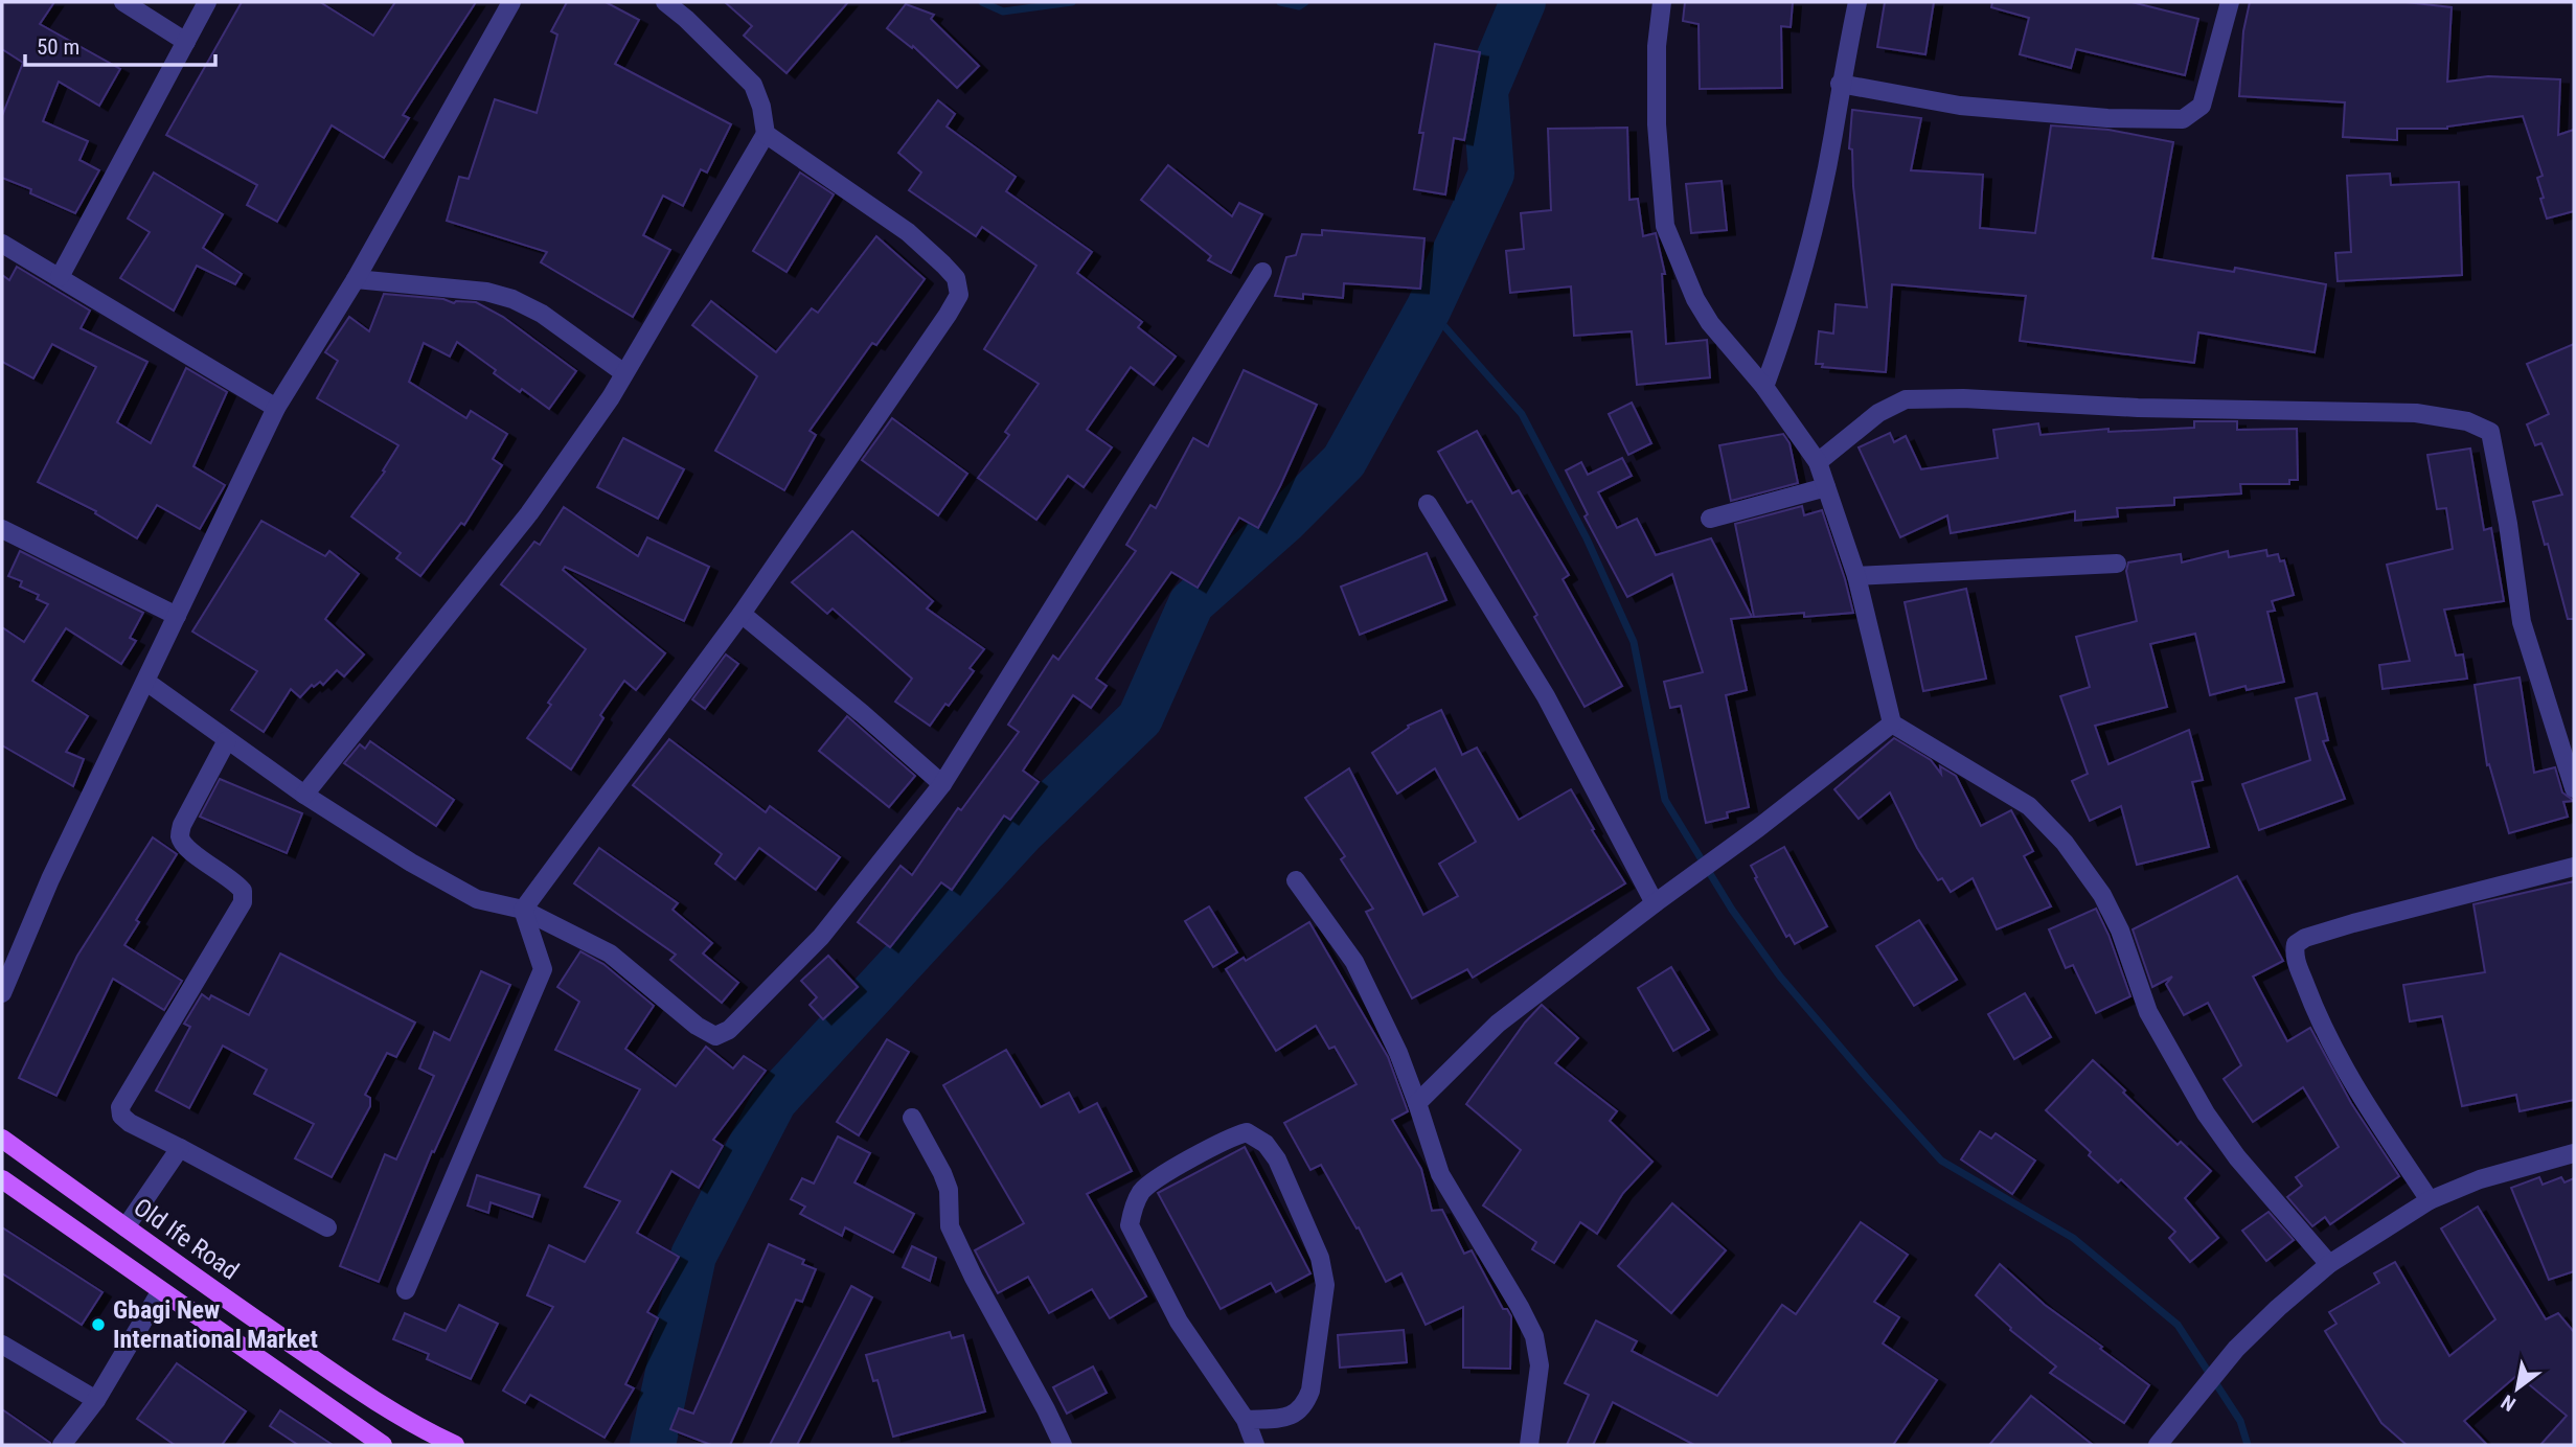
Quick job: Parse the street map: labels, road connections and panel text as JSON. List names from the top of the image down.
{
  "streets": {
    "main road": ["Old Ife Road"]
  },
  "places": ["Gbagi New International Market"],
  "scale_bar": "50 m",
  "north": "bottom left"
}
